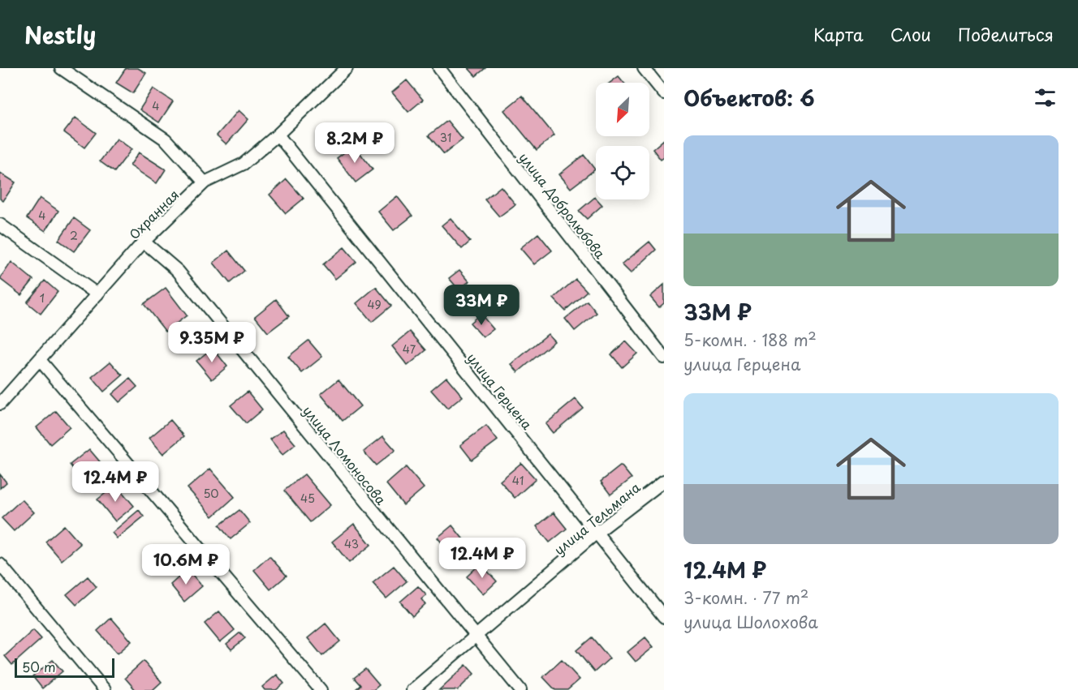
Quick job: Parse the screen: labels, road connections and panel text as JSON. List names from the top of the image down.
{
  "streets": {
    "street": [
      "улица Добролюбова",
      "Охранная",
      "улица Герцена",
      "улица Ломоносова",
      "улица Тельмана"
    ]
  },
  "crossings": [
    ["Охранная", "улица Герцена"],
    ["Охранная", "улица Ломоносова"],
    ["улица Герцена", "улица Тельмана"],
    ["улица Ломоносова", "улица Тельмана"]
  ],
  "house_numbers": [
    "4",
    "31",
    "4",
    "2",
    "1",
    "49",
    "47",
    "41",
    "50",
    "45",
    "43"
  ],
  "scale_bar": "50 m",
  "north": "bottom left",
  "page": {
    "header": "Nestly",
    "nav": ["Карта", "Слои", "Поделиться"],
    "heading": "Объектов: 6",
    "price": [
      "8.2M ₽",
      "33M ₽",
      "9.35M ₽",
      "12.4M ₽",
      "12.4M ₽",
      "10.6M ₽"
    ],
    "list": [
      {
        "name": "33M ₽",
        "note": "5-комн. · 188 m² · улица Герцена"
      },
      {
        "name": "12.4M ₽",
        "note": "3-комн. · 77 m² · улица Шолохова"
      }
    ],
    "scale": "50 m"
  }
}
